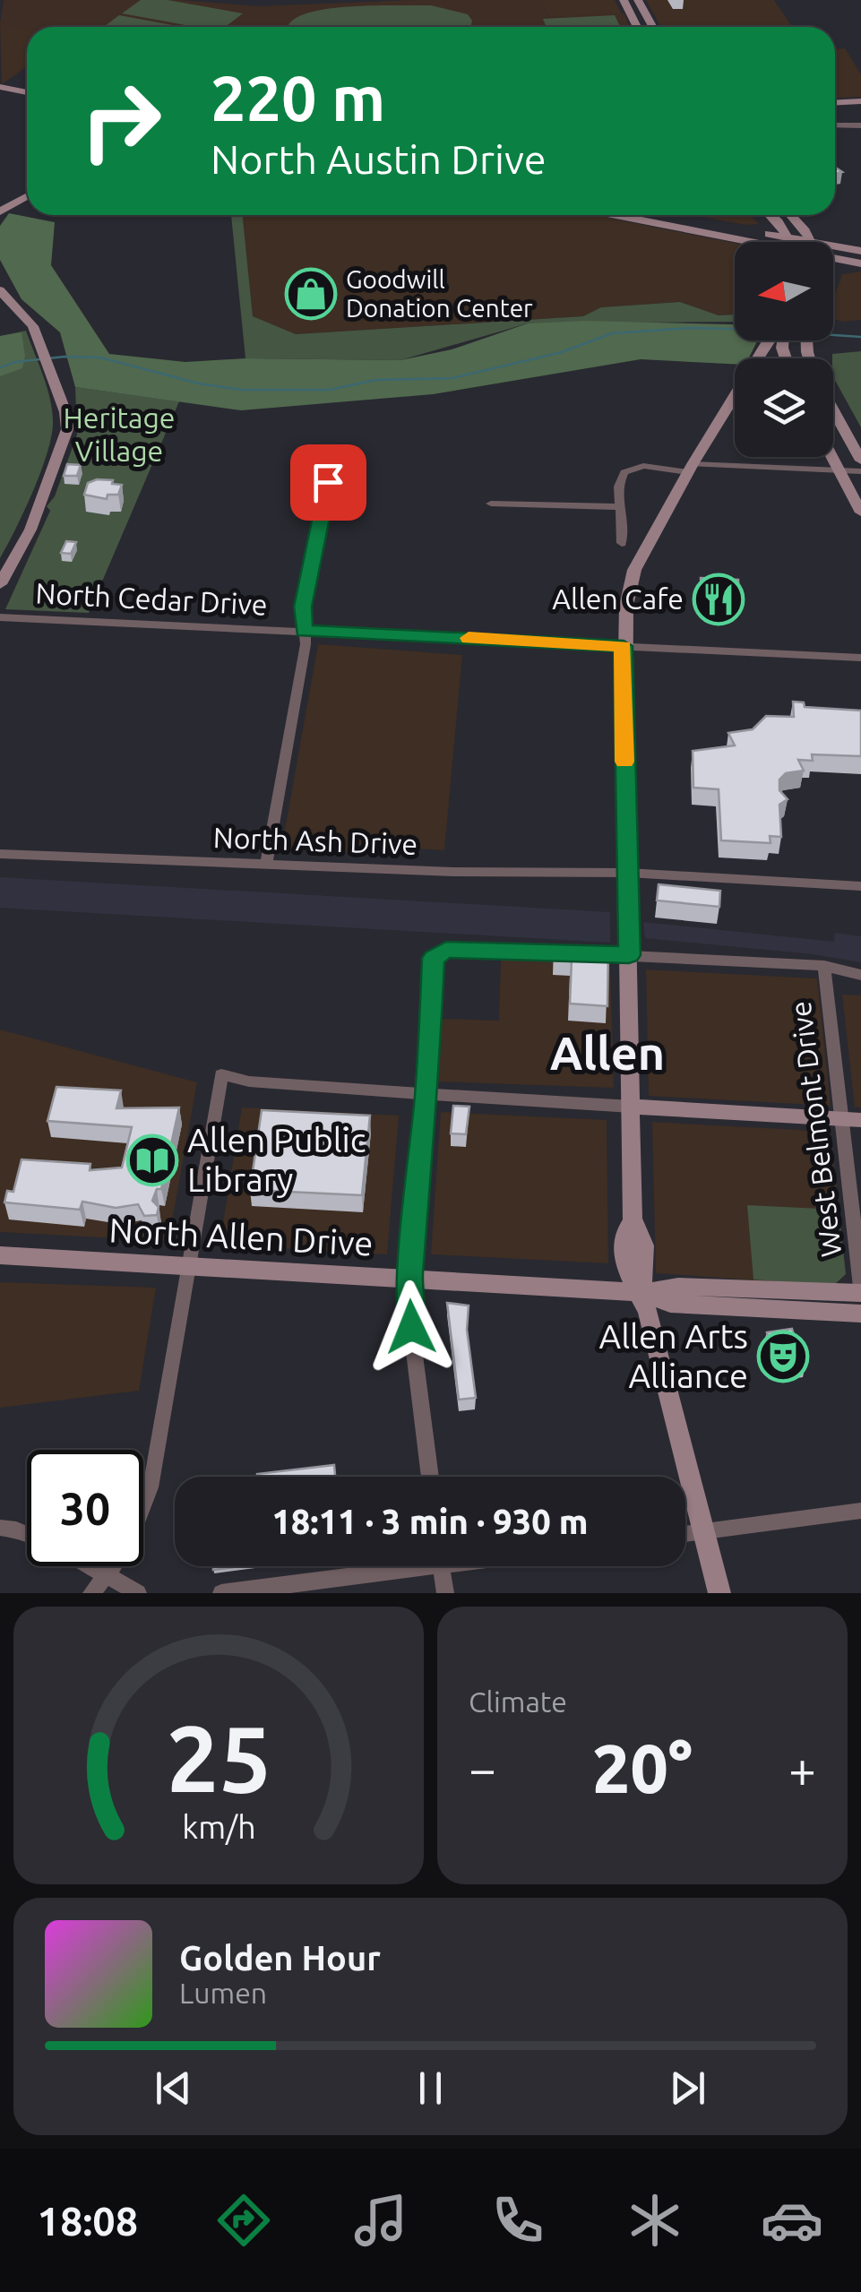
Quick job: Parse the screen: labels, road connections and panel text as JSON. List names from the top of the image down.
{
  "streets": {
    "street": [
      "North Cedar Drive",
      "North Ash Drive",
      "West Belmont Drive",
      "North Allen Drive"
    ]
  },
  "districts": ["Allen"],
  "parks": ["Heritage Village"],
  "places": {
    "shop": ["Goodwill Donation Center"],
    "restaurant": ["Allen Cafe"],
    "library": ["Allen Public Library"],
    "theatre": ["Allen Arts Alliance"]
  },
  "north": "left",
  "page": {
    "turn": ["220 m", "North Austin Drive"],
    "limit": "30",
    "trip": "18:11 · 3 min · 930 m",
    "tile": "Climate",
    "heat": ["−", "20°", "+"],
    "song": ["Golden Hour", "Lumen"],
    "tabs": "18:08",
    "gauge": ["25", "km/h"]
  }
}
